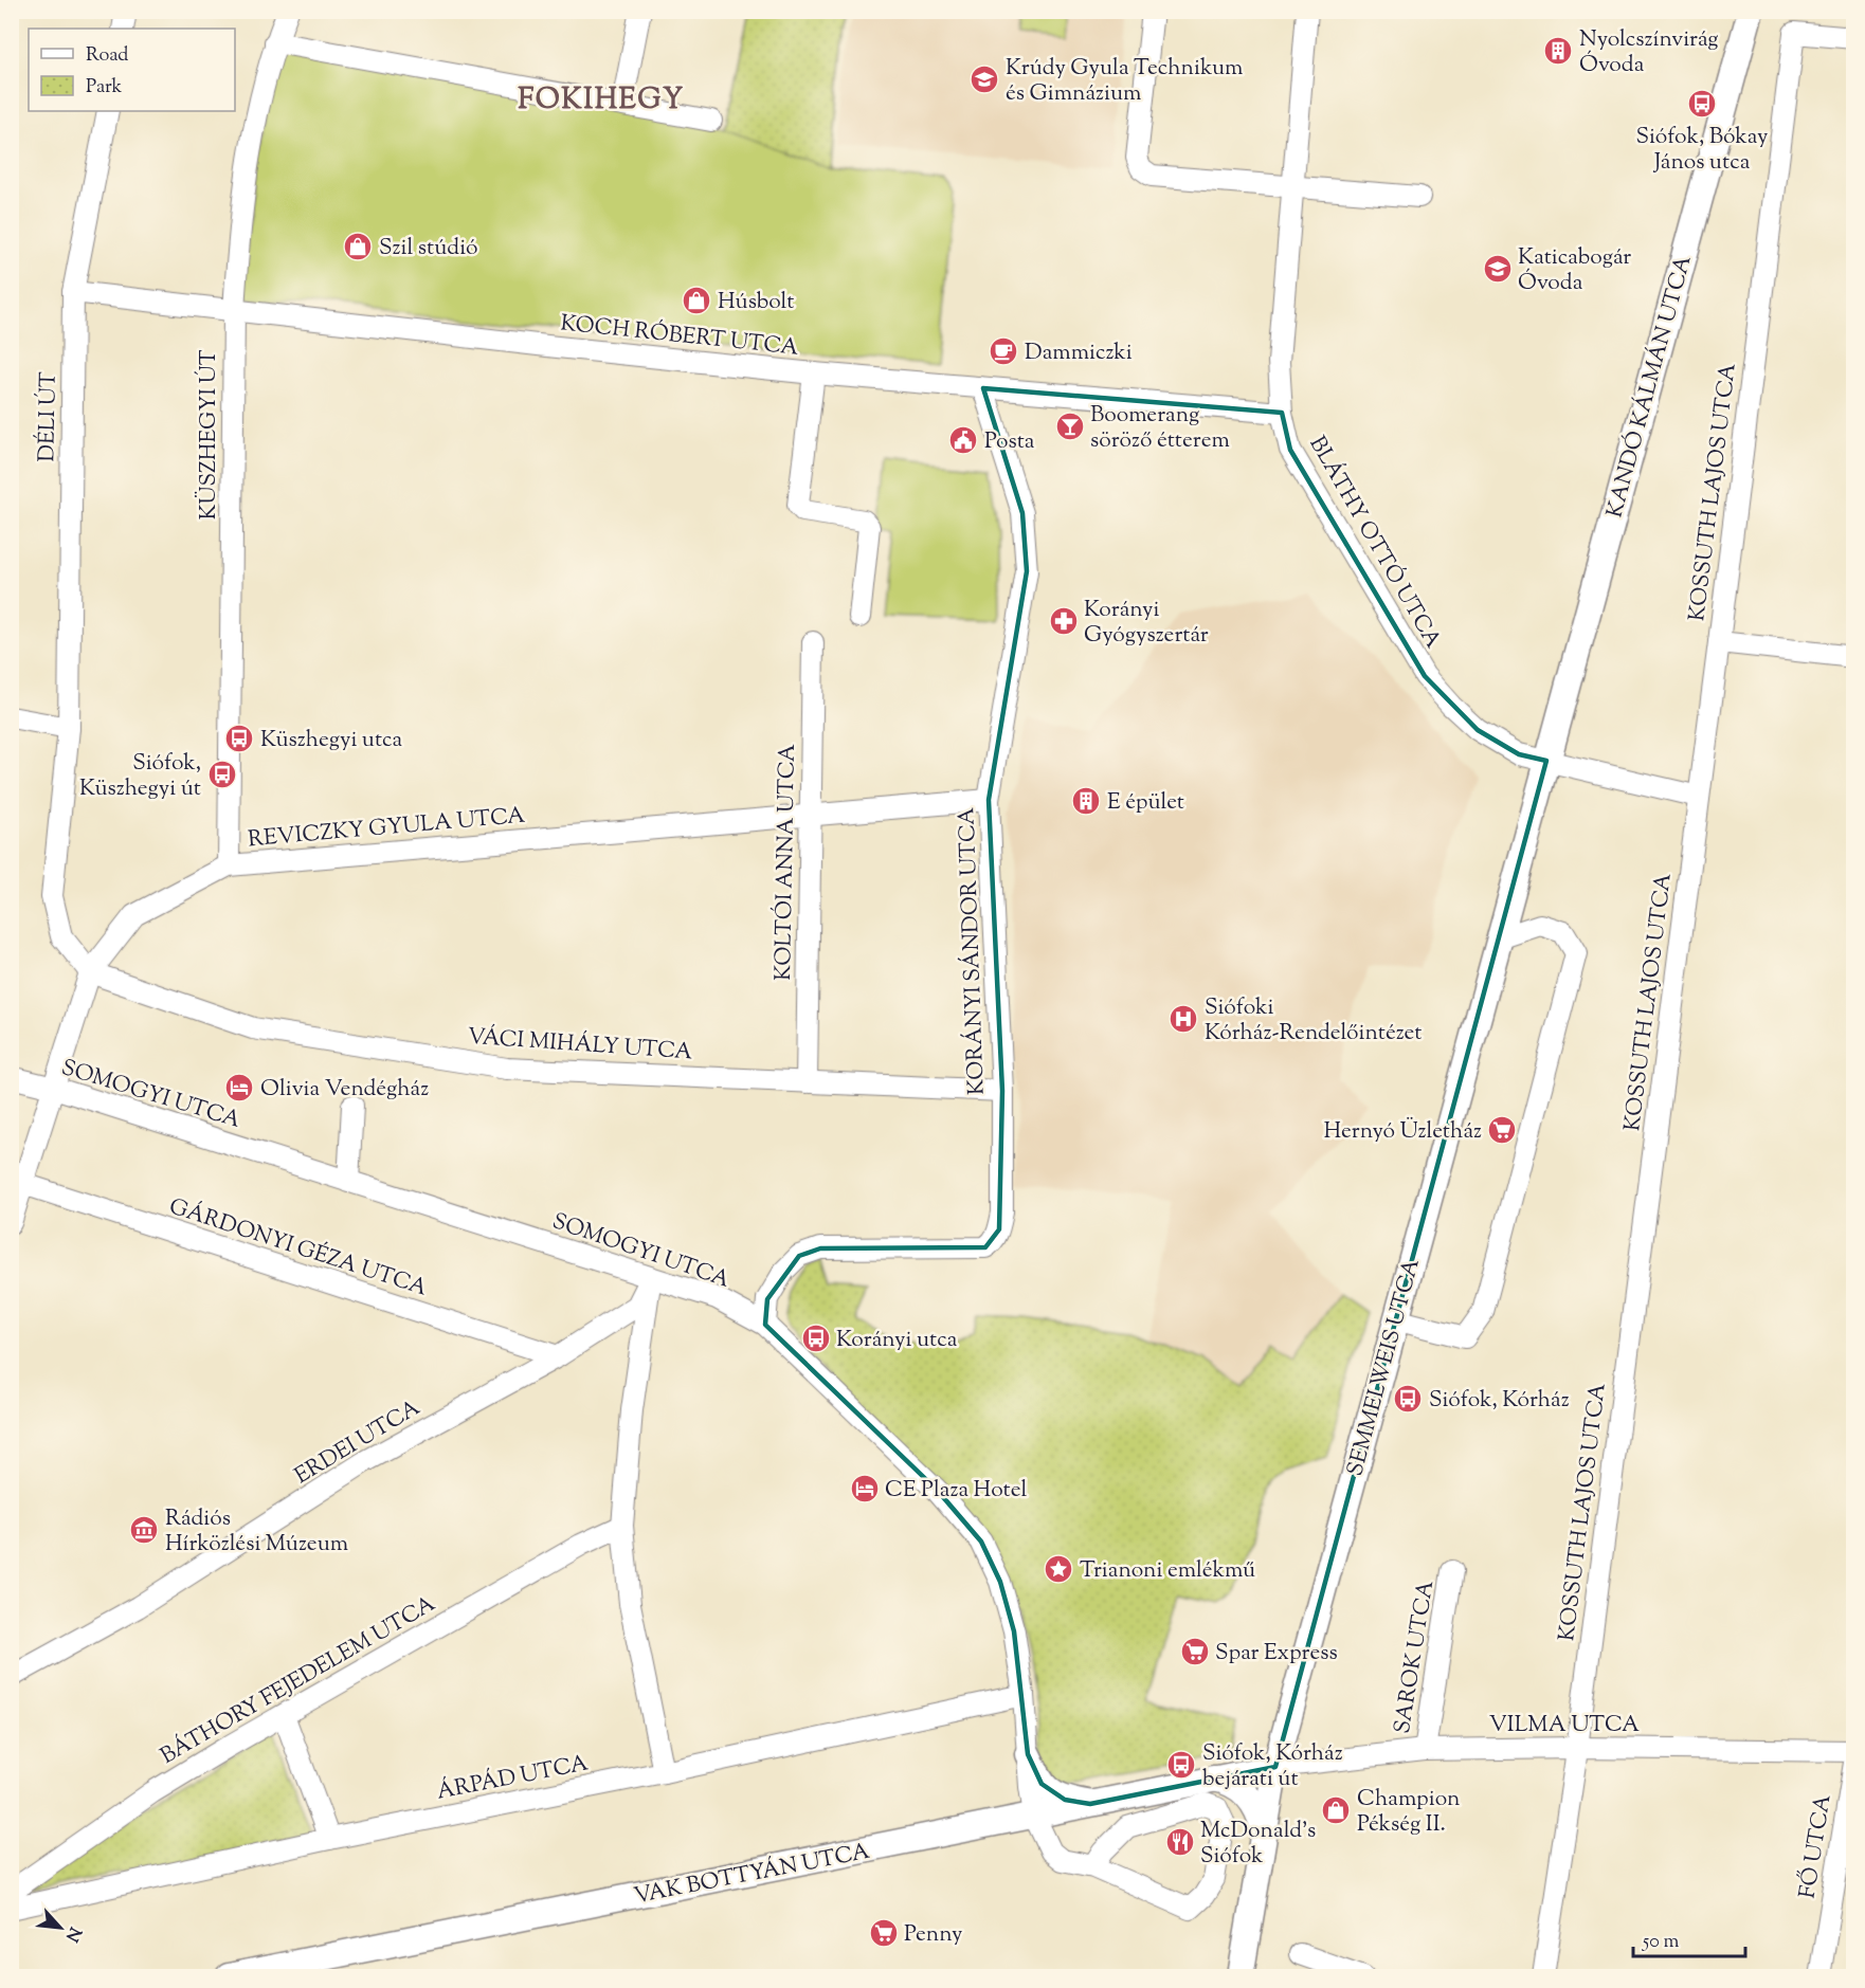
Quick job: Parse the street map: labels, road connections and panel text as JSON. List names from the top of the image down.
{
  "streets": {
    "main road": ["KANDÓ KÁLMÁN UTCA", "SEMMELWEIS UTCA", "VAK BOTTYÁN UTCA"],
    "street": [
      "KOCH RÓBERT UTCA",
      "DÉLI ÚT",
      "KÜSZHEGYI ÚT",
      "KOSSUTH LAJOS UTCA",
      "BLÁTHY OTTÓ UTCA",
      "REVICZKY GYULA UTCA",
      "KOLTÓI ANNA UTCA",
      "KORÁNYI SÁNDOR UTCA",
      "VÁCI MIHÁLY UTCA",
      "SOMOGYI UTCA",
      "GÁRDONYI GÉZA UTCA",
      "ERDEI UTCA",
      "SAROK UTCA",
      "BÁTHORY FEJEDELEM UTCA",
      "VILMA UTCA",
      "ÁRPÁD UTCA",
      "FŐ UTCA"
    ]
  },
  "crossings": [
    ["KOCH RÓBERT UTCA", "DÉLI ÚT"],
    ["KOCH RÓBERT UTCA", "KÜSZHEGYI ÚT"],
    ["KOCH RÓBERT UTCA", "BLÁTHY OTTÓ UTCA"],
    ["KOCH RÓBERT UTCA", "KORÁNYI SÁNDOR UTCA"],
    ["KANDÓ KÁLMÁN UTCA", "BLÁTHY OTTÓ UTCA"],
    ["KANDÓ KÁLMÁN UTCA", "SEMMELWEIS UTCA"],
    ["DÉLI ÚT", "REVICZKY GYULA UTCA"],
    ["DÉLI ÚT", "VÁCI MIHÁLY UTCA"],
    ["KÜSZHEGYI ÚT", "REVICZKY GYULA UTCA"],
    ["KOSSUTH LAJOS UTCA", "BLÁTHY OTTÓ UTCA"],
    ["KOSSUTH LAJOS UTCA", "VILMA UTCA"],
    ["BLÁTHY OTTÓ UTCA", "SEMMELWEIS UTCA"],
    ["REVICZKY GYULA UTCA", "KOLTÓI ANNA UTCA"],
    ["REVICZKY GYULA UTCA", "KORÁNYI SÁNDOR UTCA"],
    ["REVICZKY GYULA UTCA", "VÁCI MIHÁLY UTCA"],
    ["REVICZKY GYULA UTCA", "SOMOGYI UTCA"],
    ["REVICZKY GYULA UTCA", "GÁRDONYI GÉZA UTCA"],
    ["KOLTÓI ANNA UTCA", "VÁCI MIHÁLY UTCA"],
    ["KORÁNYI SÁNDOR UTCA", "VÁCI MIHÁLY UTCA"],
    ["KORÁNYI SÁNDOR UTCA", "SOMOGYI UTCA"],
    ["SOMOGYI UTCA", "ERDEI UTCA"],
    ["SOMOGYI UTCA", "ÁRPÁD UTCA"],
    ["SOMOGYI UTCA", "VAK BOTTYÁN UTCA"],
    ["GÁRDONYI GÉZA UTCA", "ERDEI UTCA"],
    ["SEMMELWEIS UTCA", "VILMA UTCA"],
    ["SEMMELWEIS UTCA", "VAK BOTTYÁN UTCA"],
    ["SAROK UTCA", "VILMA UTCA"],
    ["VILMA UTCA", "VAK BOTTYÁN UTCA"]
  ],
  "districts": ["FOKIHEGY"],
  "places": {
    "building": ["Nyolcszínvirág Óvoda", "E épület"],
    "school or university": ["Krúdy Gyula Technikum és Gimnázium", "Katicabogár Óvoda"],
    "bus stop": [
      "Siófok, Bókay János utca",
      "Küszhegyi utca",
      "Siófok, Küszhegyi út",
      "Korányi utca",
      "Siófok, Kórház",
      "Siófok, Kórház bejárati út"
    ],
    "shop": ["Szil stúdió", "Húsbolt", "Champion Pékség II."],
    "cafe": ["Dammiczki"],
    "bar": ["Boomerang söröző étterem"],
    "public building": ["Posta"],
    "pharmacy": ["Korányi Gyógyszertár"],
    "hospital": ["Siófoki Kórház-Rendelőintézet"],
    "hotel": ["Olivia Vendégház", "CE Plaza Hotel"],
    "supermarket": ["Hernyó Üzletház", "Spar Express", "Penny"],
    "museum": ["Rádiós Hírközlési Múzeum"],
    "place": ["Trianoni emlékmű"],
    "restaurant": ["McDonald's Siófok"]
  },
  "legend": ["Road", "Park"],
  "scale_bar": "50 m",
  "north": "bottom right"
}
